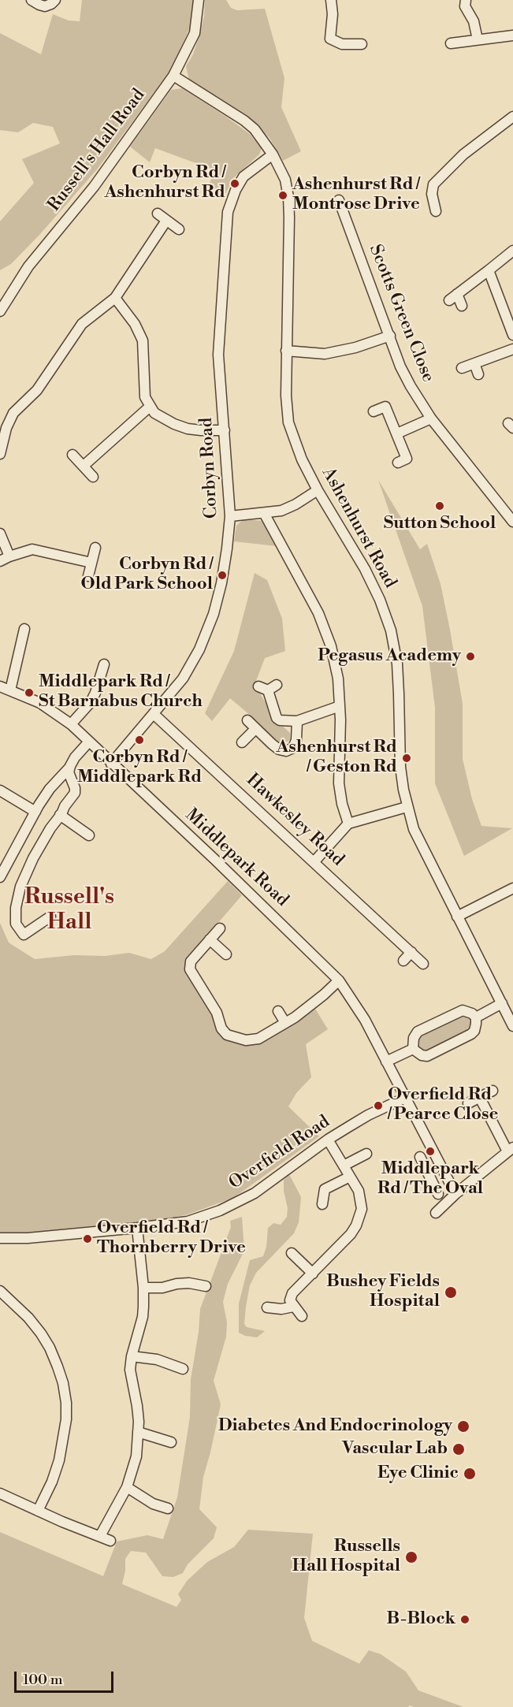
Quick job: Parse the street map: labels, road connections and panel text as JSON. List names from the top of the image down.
{
  "streets": {
    "street": [
      "Russell's Hall Road",
      "Scotts Green Close",
      "Corbyn Road",
      "Ashenhurst Road",
      "Hawkesley Road",
      "Middlepark Road",
      "Overfield Road"
    ]
  },
  "crossings": [
    ["Russell's Hall Road", "Ashenhurst Road"],
    ["Corbyn Road", "Ashenhurst Road"],
    ["Corbyn Road", "Hawkesley Road"],
    ["Corbyn Road", "Middlepark Road"],
    ["Middlepark Road", "Overfield Road"]
  ],
  "districts": ["Russell's Hall"],
  "places": [
    "Corbyn Rd / Ashenhurst Rd",
    "Ashenhurst Rd / Montrose Drive",
    "Sutton School",
    "Corbyn Rd / Old Park School",
    "Pegasus Academy",
    "Middlepark Rd / St Barnabus Church",
    "Corbyn Rd / Middlepark Rd",
    "Ashenhurst Rd / Geston Rd",
    "Overfield Rd / Pearce Close",
    "Middlepark Rd / The Oval",
    "Overfield Rd / Thornberry Drive",
    "Bushey Fields Hospital",
    "Diabetes And Endocrinology",
    "Vascular Lab",
    "Eye Clinic",
    "Russells Hall Hospital",
    "B-Block"
  ],
  "scale_bar": "100 m"
}
